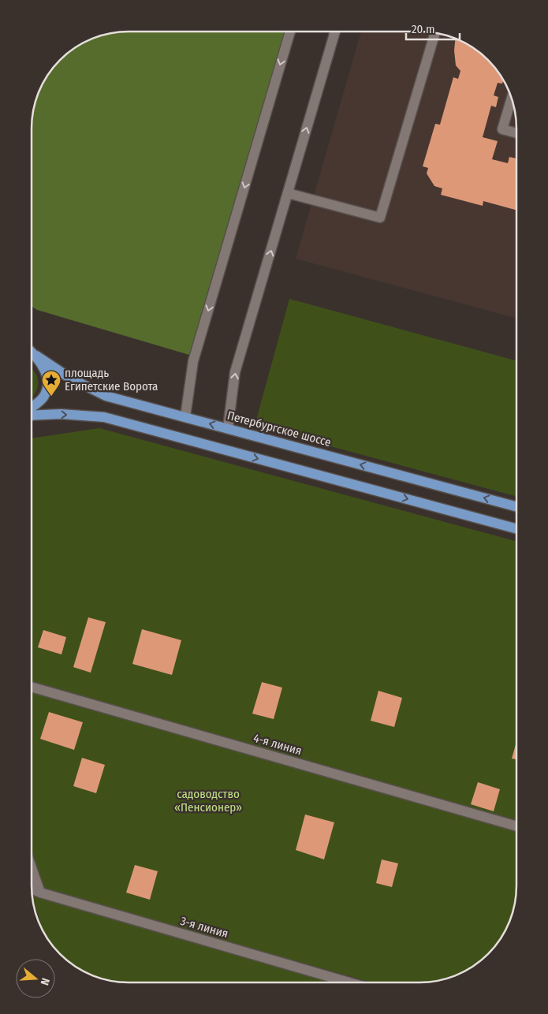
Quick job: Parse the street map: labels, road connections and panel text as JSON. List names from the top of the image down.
{
  "streets": {
    "main road": ["Петербургское шоссе"],
    "lane": ["4-я линия", "3-я линия"]
  },
  "parks": ["садоводство «Пенсионер»"],
  "places": {
    "place": ["площадь Египетские Ворота"]
  },
  "scale_bar": "20 m",
  "north": "right"
}
